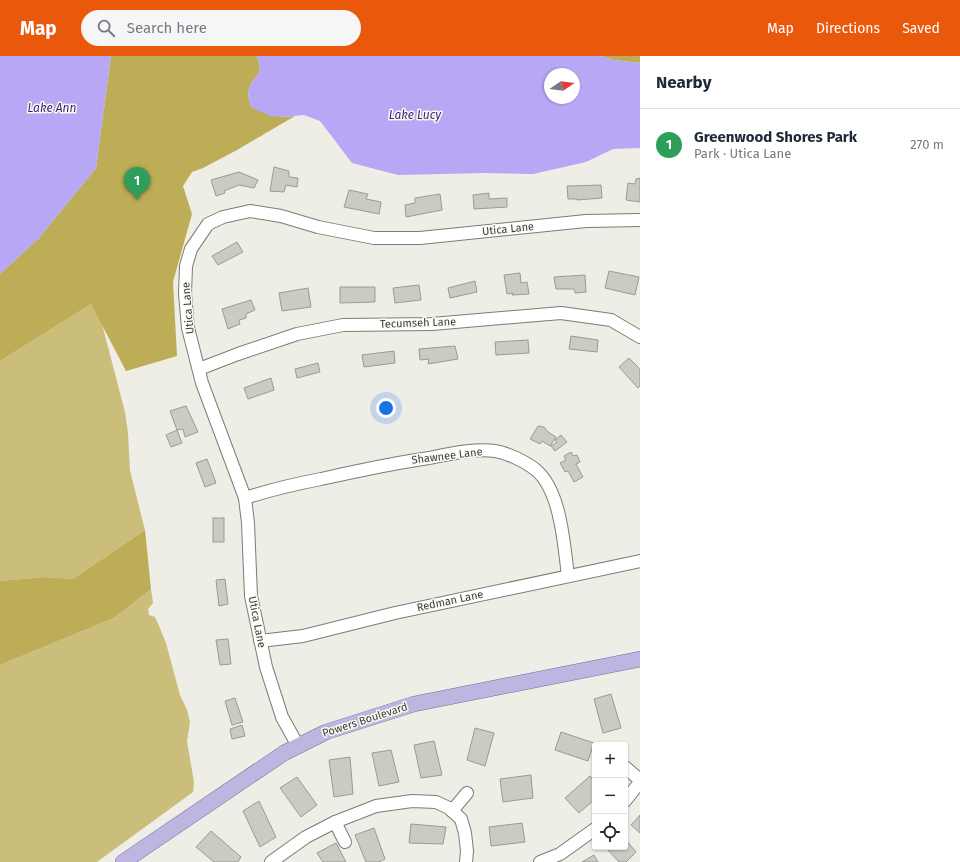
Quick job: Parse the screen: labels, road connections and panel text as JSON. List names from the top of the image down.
{
  "streets": {
    "main road": ["Powers Boulevard"],
    "street": [
      "Utica Lane",
      "Tecumseh Lane",
      "Shawnee Lane",
      "Redman Lane"
    ]
  },
  "crossings": [
    ["Utica Lane", "Tecumseh Lane"],
    ["Utica Lane", "Shawnee Lane"],
    ["Utica Lane", "Redman Lane"],
    ["Utica Lane", "Powers Boulevard"],
    ["Shawnee Lane", "Redman Lane"]
  ],
  "water": ["Lake Ann", "Lake Lucy"],
  "north": "right",
  "page": {
    "header": "Map",
    "search": "Search here",
    "nav": ["Map", "Directions", "Saved"],
    "heading": "Nearby",
    "list": [
      {
        "mark": "1",
        "name": "Greenwood Shores Park",
        "note": "Park · Utica Lane",
        "value": "270 m"
      }
    ],
    "pins": "1",
    "map_buttons": ["+", "−"]
  }
}
